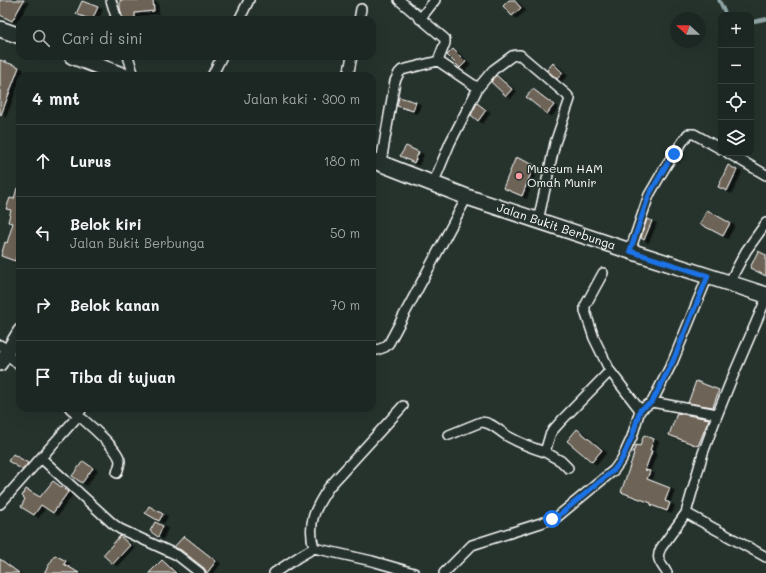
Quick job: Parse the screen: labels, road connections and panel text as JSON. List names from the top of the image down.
{
  "streets": {
    "main road": ["Jalan Bukit Berbunga"]
  },
  "places": ["Museum HAM Omah Munir"],
  "north": "left",
  "page": {
    "map_buttons": ["+", "−"],
    "search": "Cari di sini",
    "heading": ["4 mnt", "Jalan kaki · 300 m"],
    "list": [
      ["Lurus", "180 m"],
      ["Belok kiri", "Jalan Bukit Berbunga", "50 m"],
      ["Belok kanan", "70 m"],
      "Tiba di tujuan"
    ]
  }
}
